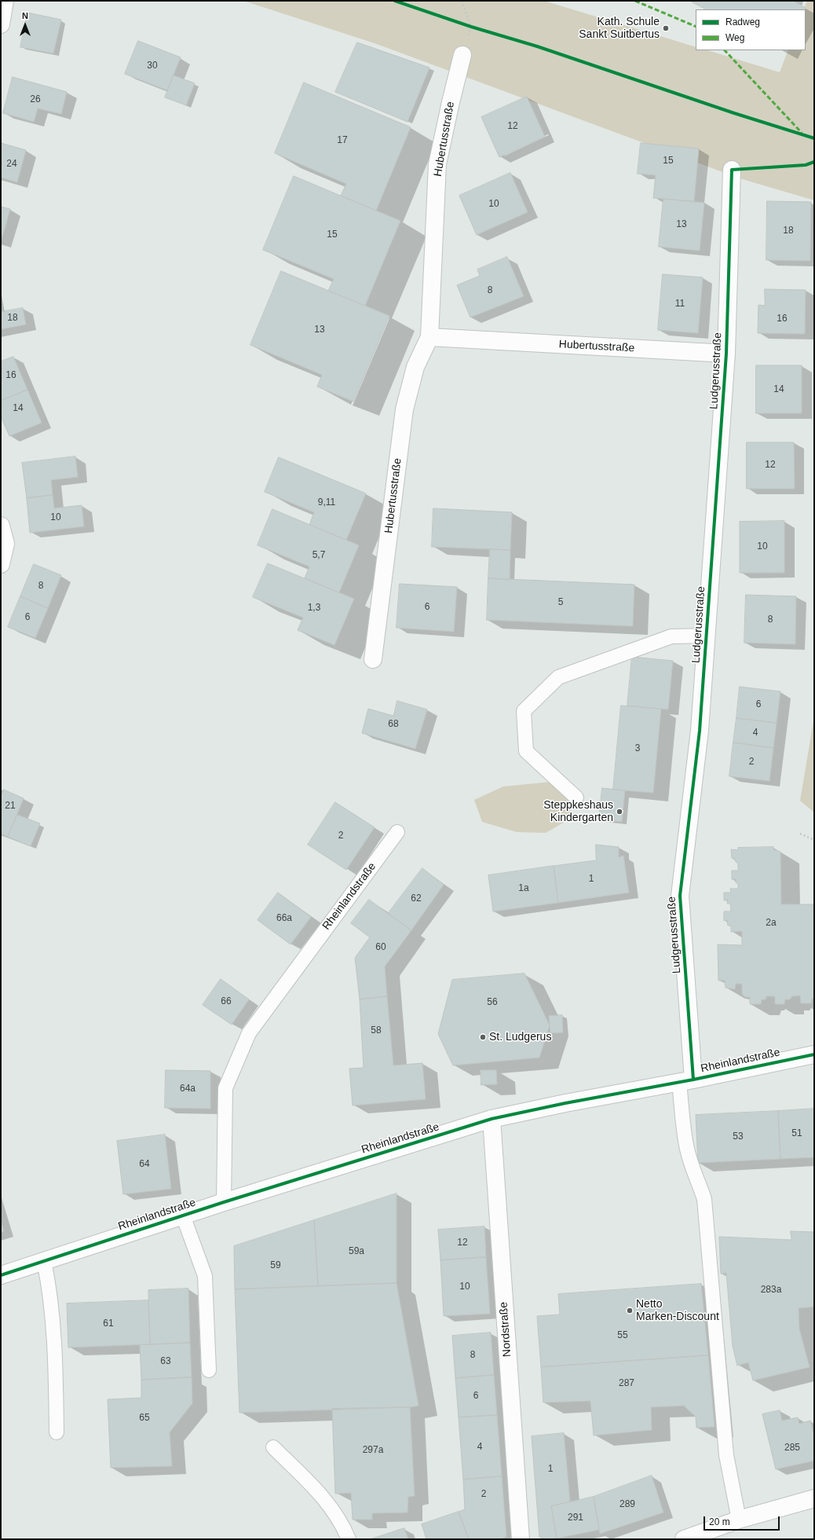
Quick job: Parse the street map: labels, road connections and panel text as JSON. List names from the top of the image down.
{
  "streets": {
    "street": [
      "Hubertusstraße",
      "Ludgerusstraße",
      "Rheinlandstraße",
      "Nordstraße"
    ]
  },
  "crossings": [
    ["Hubertusstraße", "Ludgerusstraße"],
    ["Ludgerusstraße", "Rheinlandstraße"],
    ["Rheinlandstraße", "Nordstraße"]
  ],
  "places": [
    "Kath. Schule Sankt Suitbertus",
    "Steppkeshaus Kindergarten",
    "St. Ludgerus",
    "Netto Marken-Discount"
  ],
  "house_numbers": [
    "30",
    "26",
    "12",
    "17",
    "15",
    "24",
    "10",
    "13",
    "18",
    "15",
    "8",
    "11",
    "18",
    "16",
    "13",
    "16",
    "14",
    "14",
    "12",
    "9,11",
    "10",
    "10",
    "5,7",
    "8",
    "5",
    "6",
    "1,3",
    "6",
    "8",
    "6",
    "68",
    "4",
    "3",
    "2",
    "21",
    "2",
    "1",
    "1a",
    "62",
    "66a",
    "2a",
    "60",
    "66",
    "56",
    "58",
    "64a",
    "51",
    "53",
    "64",
    "12",
    "59a",
    "59",
    "10",
    "283a",
    "61",
    "55",
    "8",
    "63",
    "287",
    "6",
    "65",
    "4",
    "285",
    "297a",
    "1",
    "2",
    "289",
    "291"
  ],
  "legend": ["Radweg", "Weg"],
  "scale_bar": "20 m",
  "north": "top"
}
